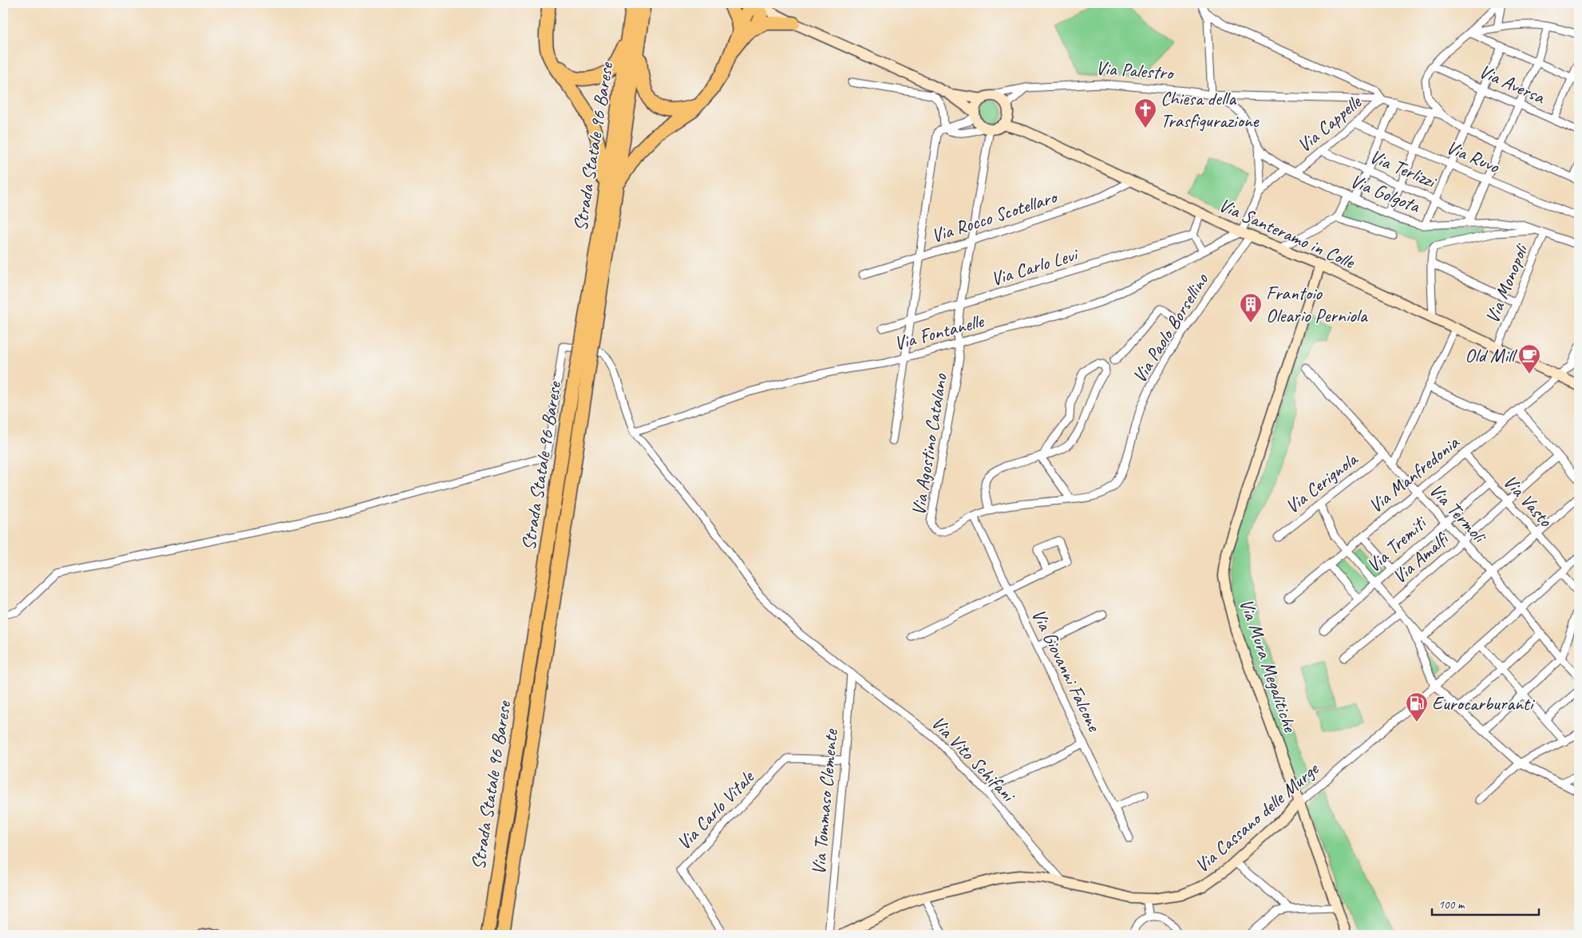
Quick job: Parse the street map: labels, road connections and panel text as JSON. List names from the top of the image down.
{
  "streets": {
    "highway": ["Strada Statale 96 Barese"],
    "street": [
      "Via Palestro",
      "Via Aversa",
      "Via Cappelle",
      "Via Ruvo",
      "Via Terlizzi",
      "Via Golgota",
      "Via Rocco Scotellaro",
      "Via Santeramo in Colle",
      "Via Carlo Levi",
      "Via Monopoli",
      "Via Paolo Borsellino",
      "Via Fontanelle",
      "Via Agostino Catalano",
      "Via Manfredonia",
      "Via Cerignola",
      "Via Vasto",
      "Via Termoli",
      "Via Tremiti",
      "Via Amalfi",
      "Via Mura Megalitiche",
      "Via Giovanni Falcone",
      "Via Vito Schifani",
      "Via Tommaso Clemente",
      "Via Carlo Vitale",
      "Via Cassano delle Murge"
    ]
  },
  "crossings": [
    ["Via Palestro", "Via Cappelle"],
    ["Via Cappelle", "Via Ruvo"],
    ["Via Cappelle", "Via Terlizzi"],
    ["Via Cappelle", "Via Golgota"],
    ["Via Golgota", "Via Monopoli"],
    ["Via Rocco Scotellaro", "Via Santeramo in Colle"],
    ["Via Santeramo in Colle", "Via Monopoli"],
    ["Via Santeramo in Colle", "Via Paolo Borsellino"],
    ["Via Santeramo in Colle", "Via Fontanelle"],
    ["Via Santeramo in Colle", "Via Manfredonia"],
    ["Via Santeramo in Colle", "Via Mura Megalitiche"],
    ["Via Paolo Borsellino", "Via Fontanelle"],
    ["Via Paolo Borsellino", "Via Agostino Catalano"],
    ["Via Paolo Borsellino", "Via Giovanni Falcone"],
    ["Via Fontanelle", "Via Agostino Catalano"],
    ["Via Fontanelle", "Via Vito Schifani"],
    ["Via Agostino Catalano", "Via Giovanni Falcone"],
    ["Via Manfredonia", "Via Vasto"],
    ["Via Manfredonia", "Via Termoli"],
    ["Via Cerignola", "Via Termoli"],
    ["Via Vasto", "Via Tremiti"],
    ["Via Vasto", "Via Amalfi"],
    ["Via Vasto", "Via Cassano delle Murge"],
    ["Via Termoli", "Via Tremiti"],
    ["Via Termoli", "Via Amalfi"],
    ["Via Termoli", "Via Cassano delle Murge"],
    ["Via Mura Megalitiche", "Via Cassano delle Murge"],
    ["Via Vito Schifani", "Via Tommaso Clemente"],
    ["Via Vito Schifani", "Via Cassano delle Murge"],
    ["Via Tommaso Clemente", "Via Carlo Vitale"]
  ],
  "places": {
    "church": ["Chiesa della Trasfigurazione"],
    "building": ["Frantoio Oleario Perniola"],
    "cafe": ["Old Mill"],
    "fuel station": ["Eurocarburanti"]
  },
  "scale_bar": "100 m"
}
